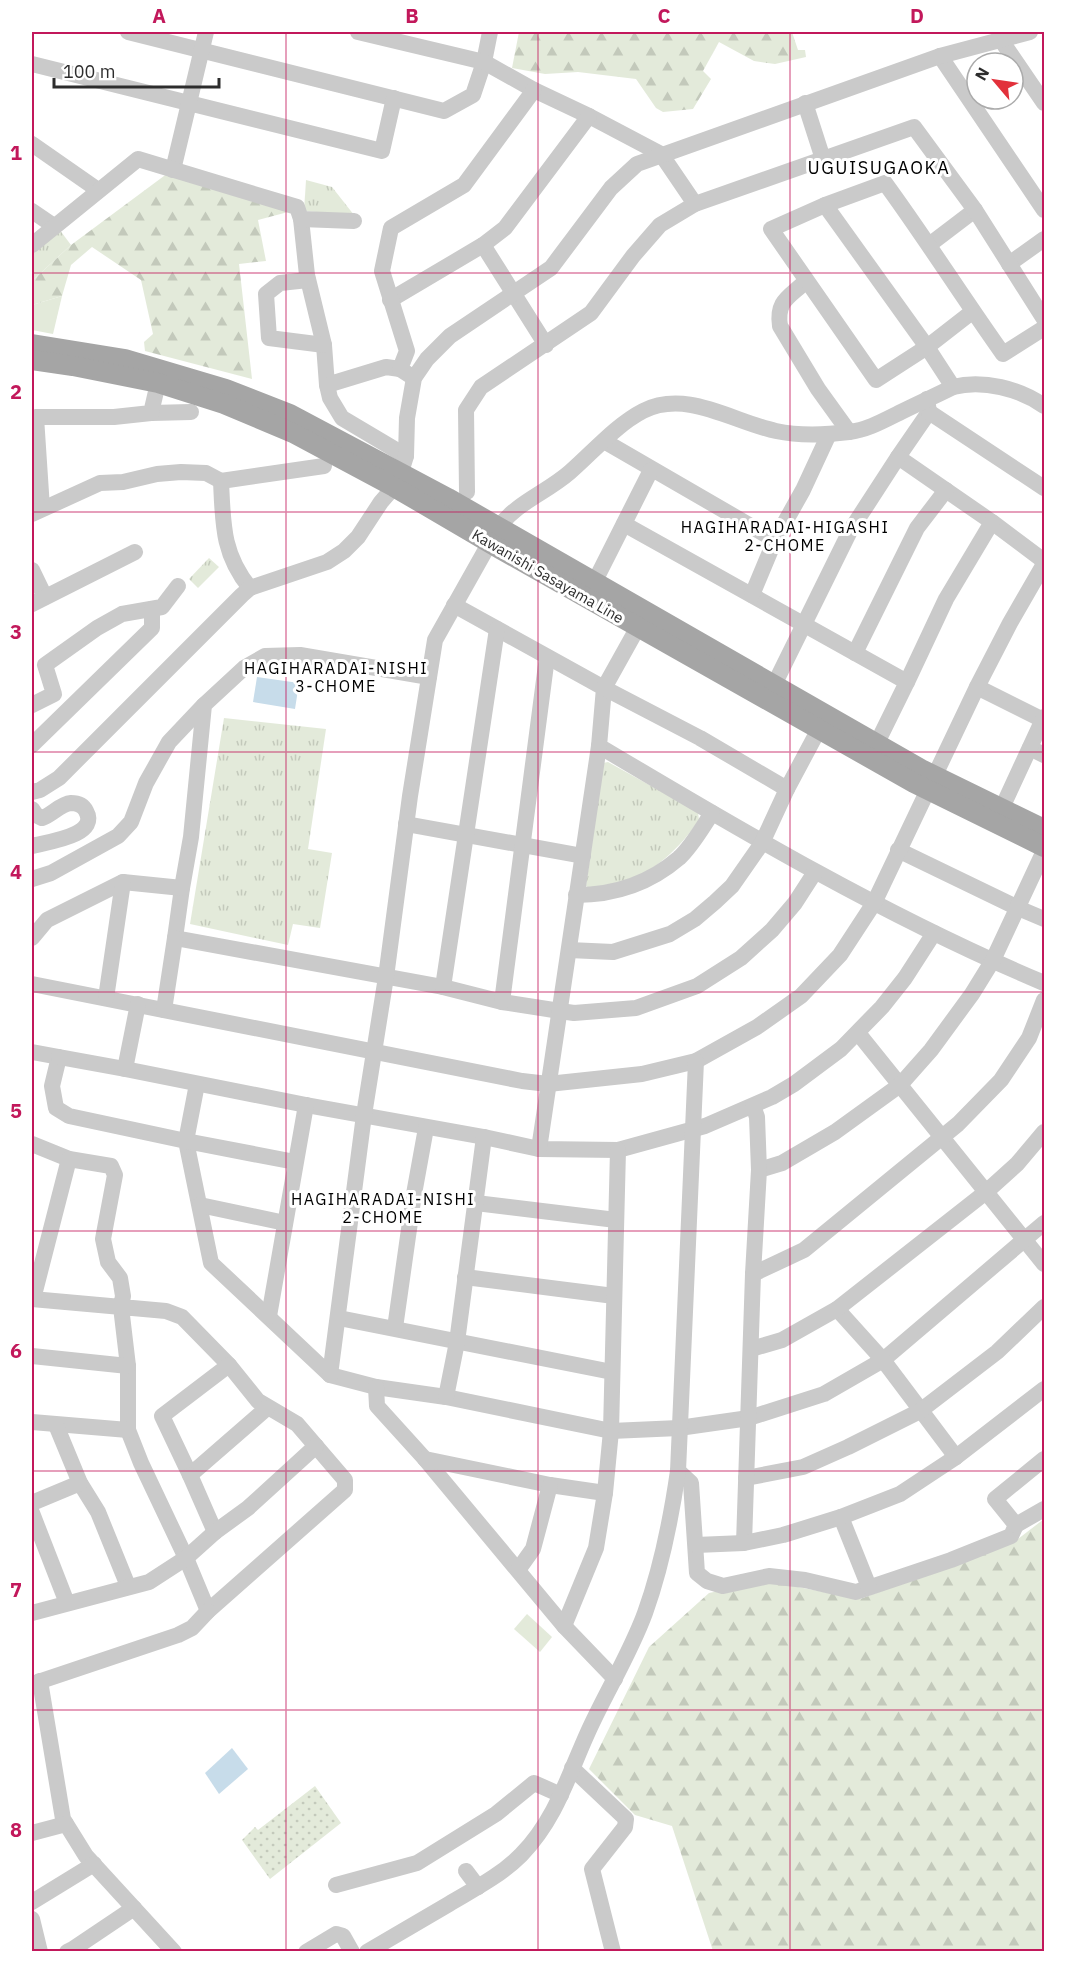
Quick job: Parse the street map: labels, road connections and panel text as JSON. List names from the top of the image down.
{
  "streets": {
    "main road": ["Kawanishi Sasayama Line"]
  },
  "districts": [
    "UGUISUGAOKA",
    "HAGIHARADAI-HIGASHI 2-CHOME",
    "HAGIHARADAI-NISHI 3-CHOME",
    "HAGIHARADAI-NISHI 2-CHOME"
  ],
  "scale_bar": "100 m",
  "north": "top left",
  "grid": {
    "columns": [
      "A",
      "B",
      "C",
      "D"
    ],
    "rows": [
      "1",
      "2",
      "3",
      "4",
      "5",
      "6",
      "7",
      "8"
    ]
  }
}
